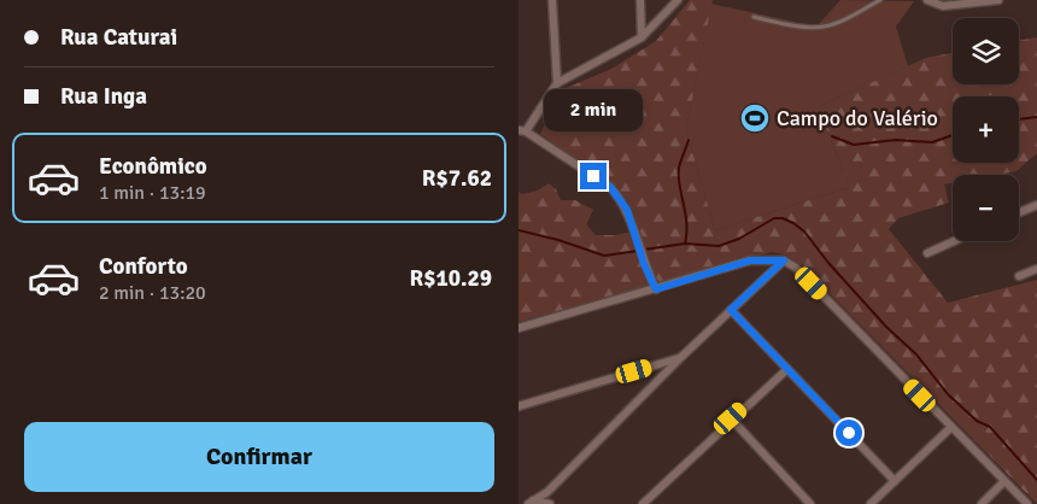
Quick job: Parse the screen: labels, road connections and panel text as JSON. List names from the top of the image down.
{
  "places": {
    "sports": ["Campo do Valério"]
  },
  "page": {
    "banner": ["Rua Caturai", "Rua Inga"],
    "map_buttons": ["+", "−"],
    "bubble": "2 min",
    "list": [
      {
        "name": "Econômico",
        "note": "1 min · 13:19",
        "value": "R$7.62"
      },
      {
        "name": "Conforto",
        "note": "2 min · 13:20",
        "value": "R$10.29"
      }
    ],
    "buttons": "Confirmar"
  }
}
